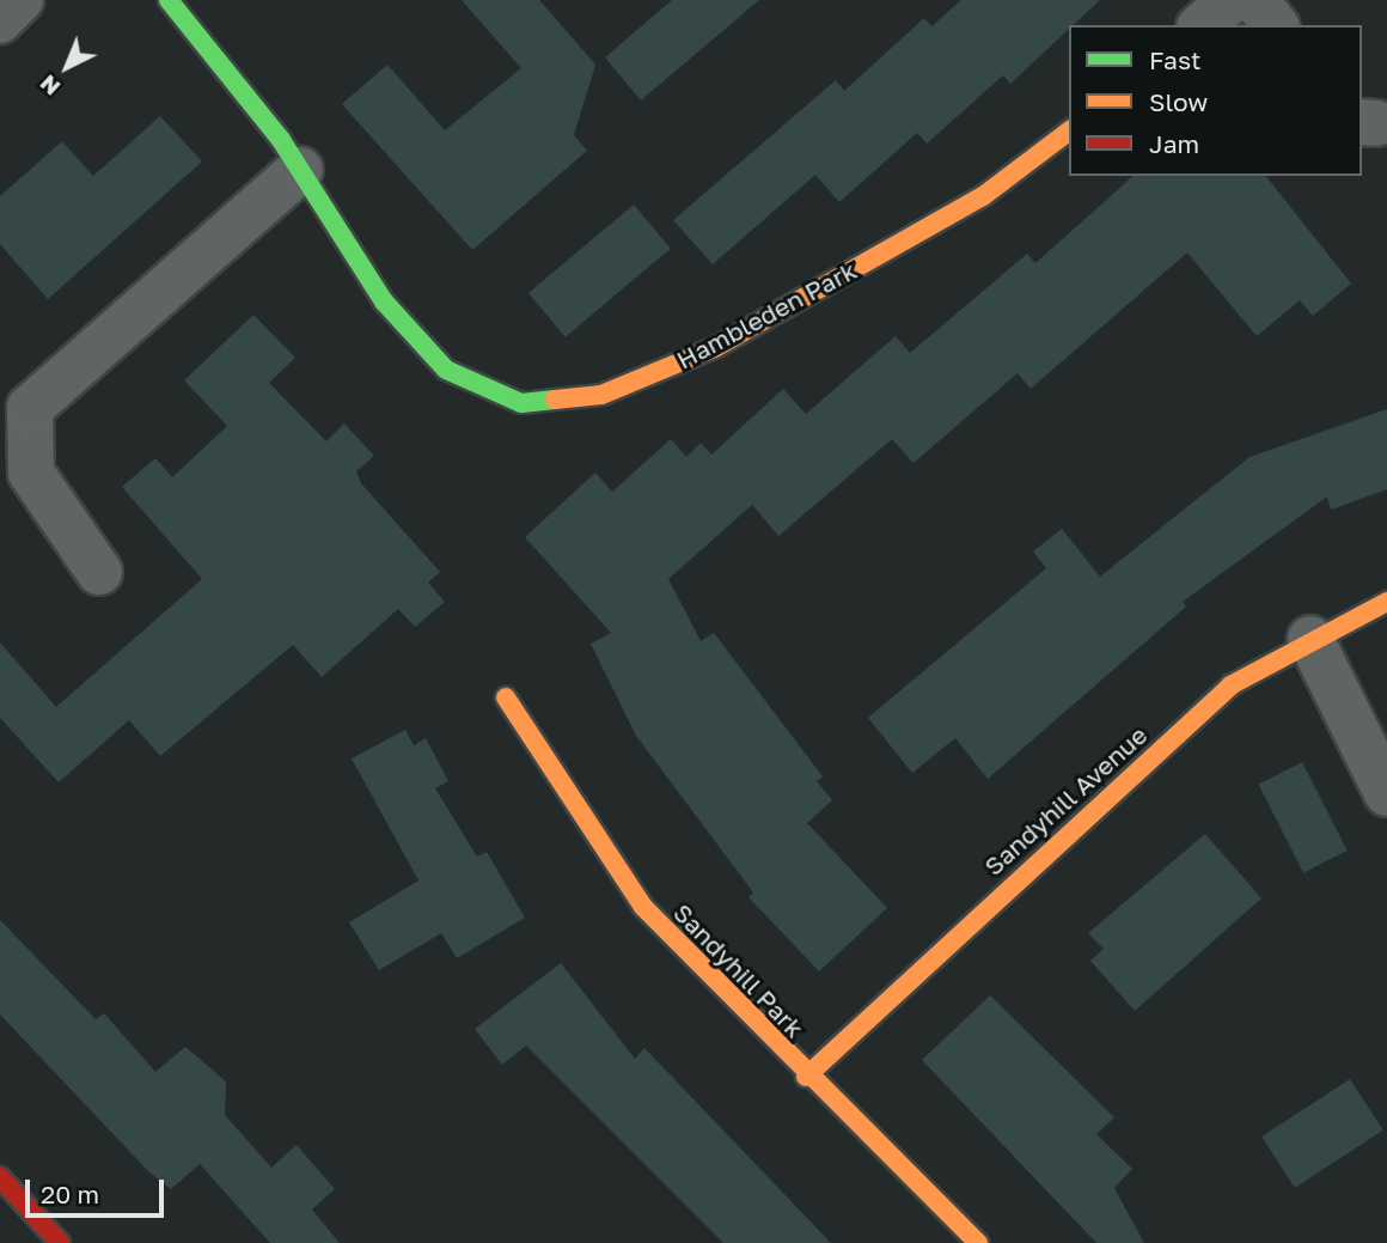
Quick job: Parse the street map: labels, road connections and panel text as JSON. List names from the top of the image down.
{
  "streets": {
    "street": ["Hambleden Park", "Sandyhill Avenue", "Sandyhill Park"]
  },
  "crossings": [
    ["Sandyhill Avenue", "Sandyhill Park"]
  ],
  "legend": ["Fast", "Slow", "Jam"],
  "scale_bar": "20 m",
  "north": "bottom left"
}
